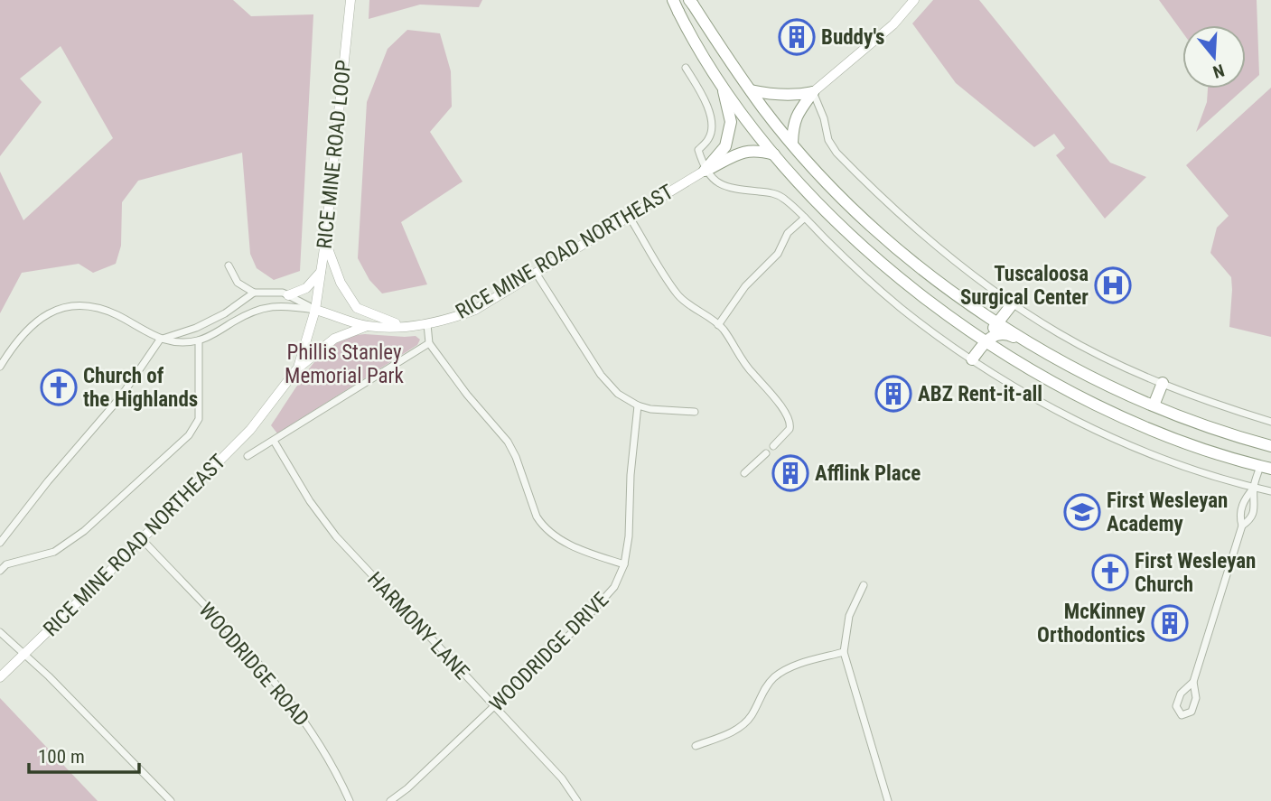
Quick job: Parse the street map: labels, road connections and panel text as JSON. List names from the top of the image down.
{
  "streets": {
    "main road": ["RICE MINE ROAD LOOP", "RICE MINE ROAD NORTHEAST"],
    "street": ["HARMONY LANE", "WOODRIDGE DRIVE", "WOODRIDGE ROAD"]
  },
  "crossings": [
    ["RICE MINE ROAD LOOP", "RICE MINE ROAD NORTHEAST"],
    ["RICE MINE ROAD NORTHEAST", "HARMONY LANE"],
    ["RICE MINE ROAD NORTHEAST", "WOODRIDGE ROAD"],
    ["HARMONY LANE", "WOODRIDGE DRIVE"]
  ],
  "parks": ["Phillis Stanley Memorial Park"],
  "places": {
    "building": [
      "Buddy's",
      "ABZ Rent-it-all",
      "Afflink Place",
      "McKinney Orthodontics"
    ],
    "hospital": ["Tuscaloosa Surgical Center"],
    "church": ["Church of the Highlands", "First Wesleyan Church"],
    "school or university": ["First Wesleyan Academy"]
  },
  "scale_bar": "100 m",
  "north": "bottom"
}
